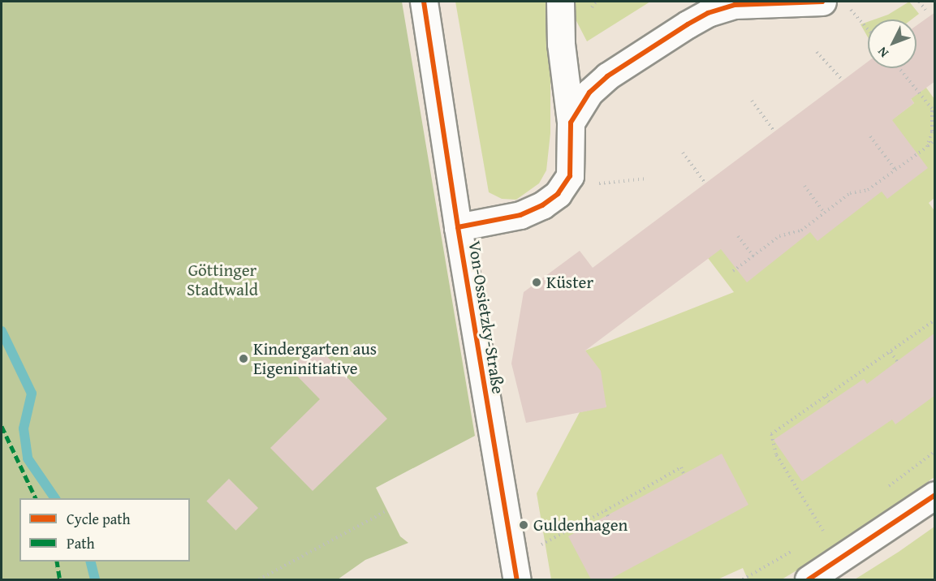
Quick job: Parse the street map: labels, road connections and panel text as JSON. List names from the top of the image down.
{
  "streets": {
    "street": ["Von-Ossietzky-Straße"]
  },
  "parks": ["Göttinger Stadtwald"],
  "places": ["Küster", "Kindergarten aus Eigeninitiative", "Guldenhagen"],
  "legend": ["Cycle path", "Path"],
  "north": "bottom left"
}
